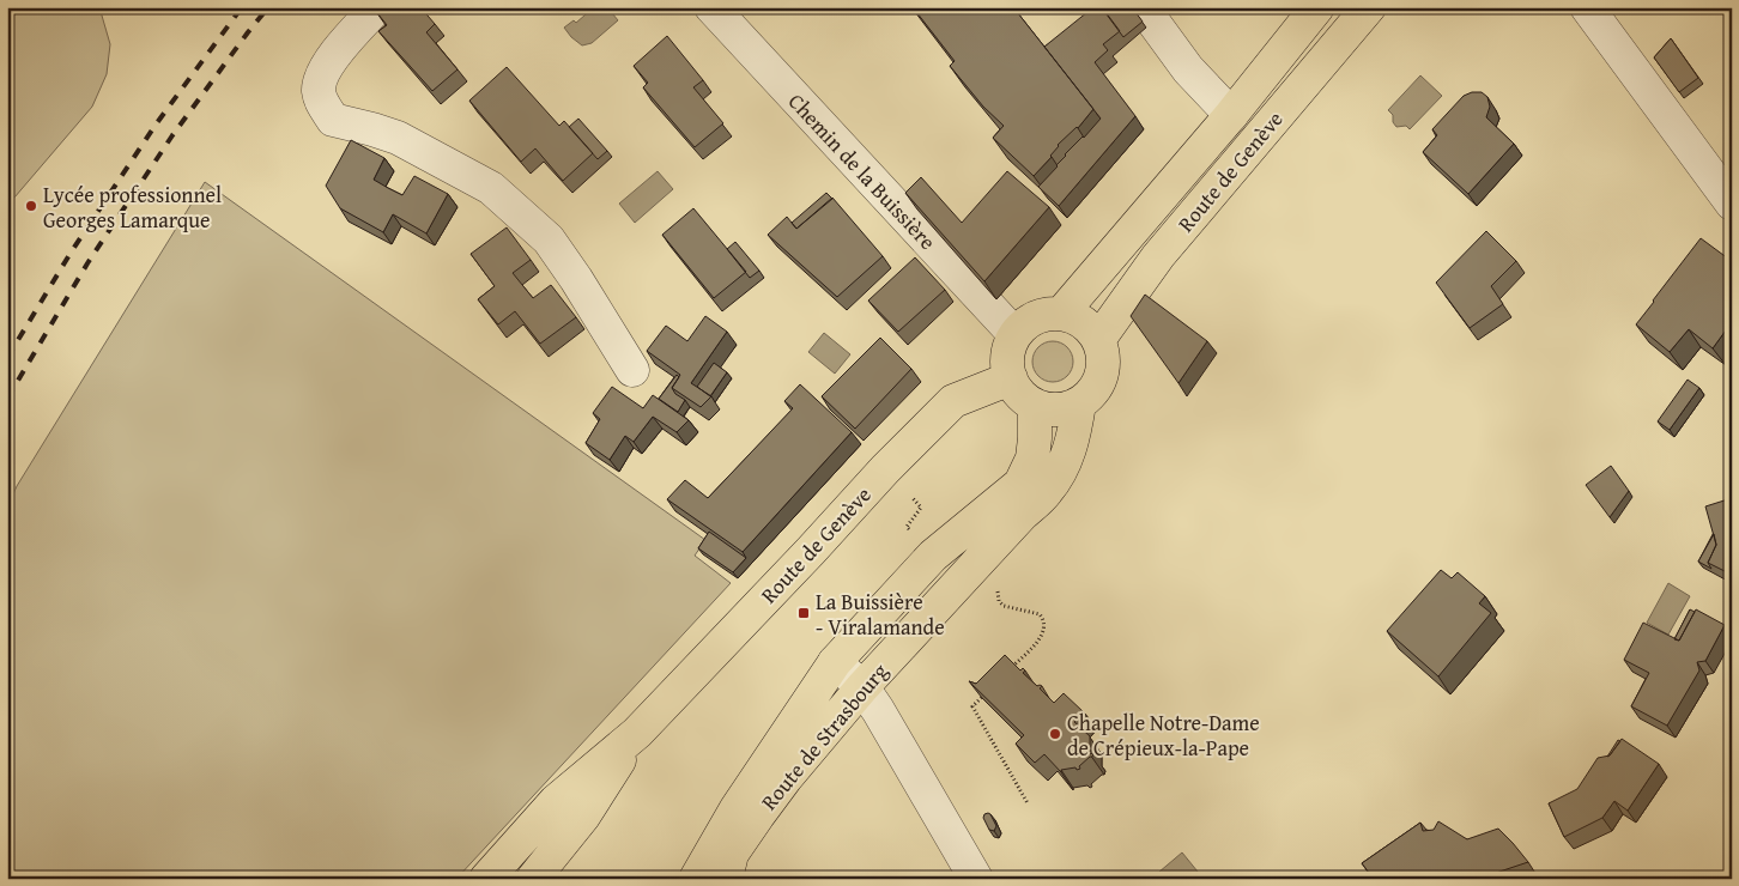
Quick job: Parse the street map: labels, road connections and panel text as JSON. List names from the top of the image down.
{
  "streets": {
    "main road": ["Route de Genève", "Route de Strasbourg"],
    "street": ["Chemin de la Buissière"]
  },
  "crossings": [
    ["Chemin de la Buissière", "Route de Genève"],
    ["Chemin de la Buissière", "Route de Strasbourg"],
    ["Route de Genève", "Route de Strasbourg"]
  ],
  "places": {
    "other": ["Lycée professionnel Georges Lamarque", "Chapelle Notre-Dame de Crépieux-la-Pape"],
    "transit": ["La Buissière - Viralamande"]
  }
}
